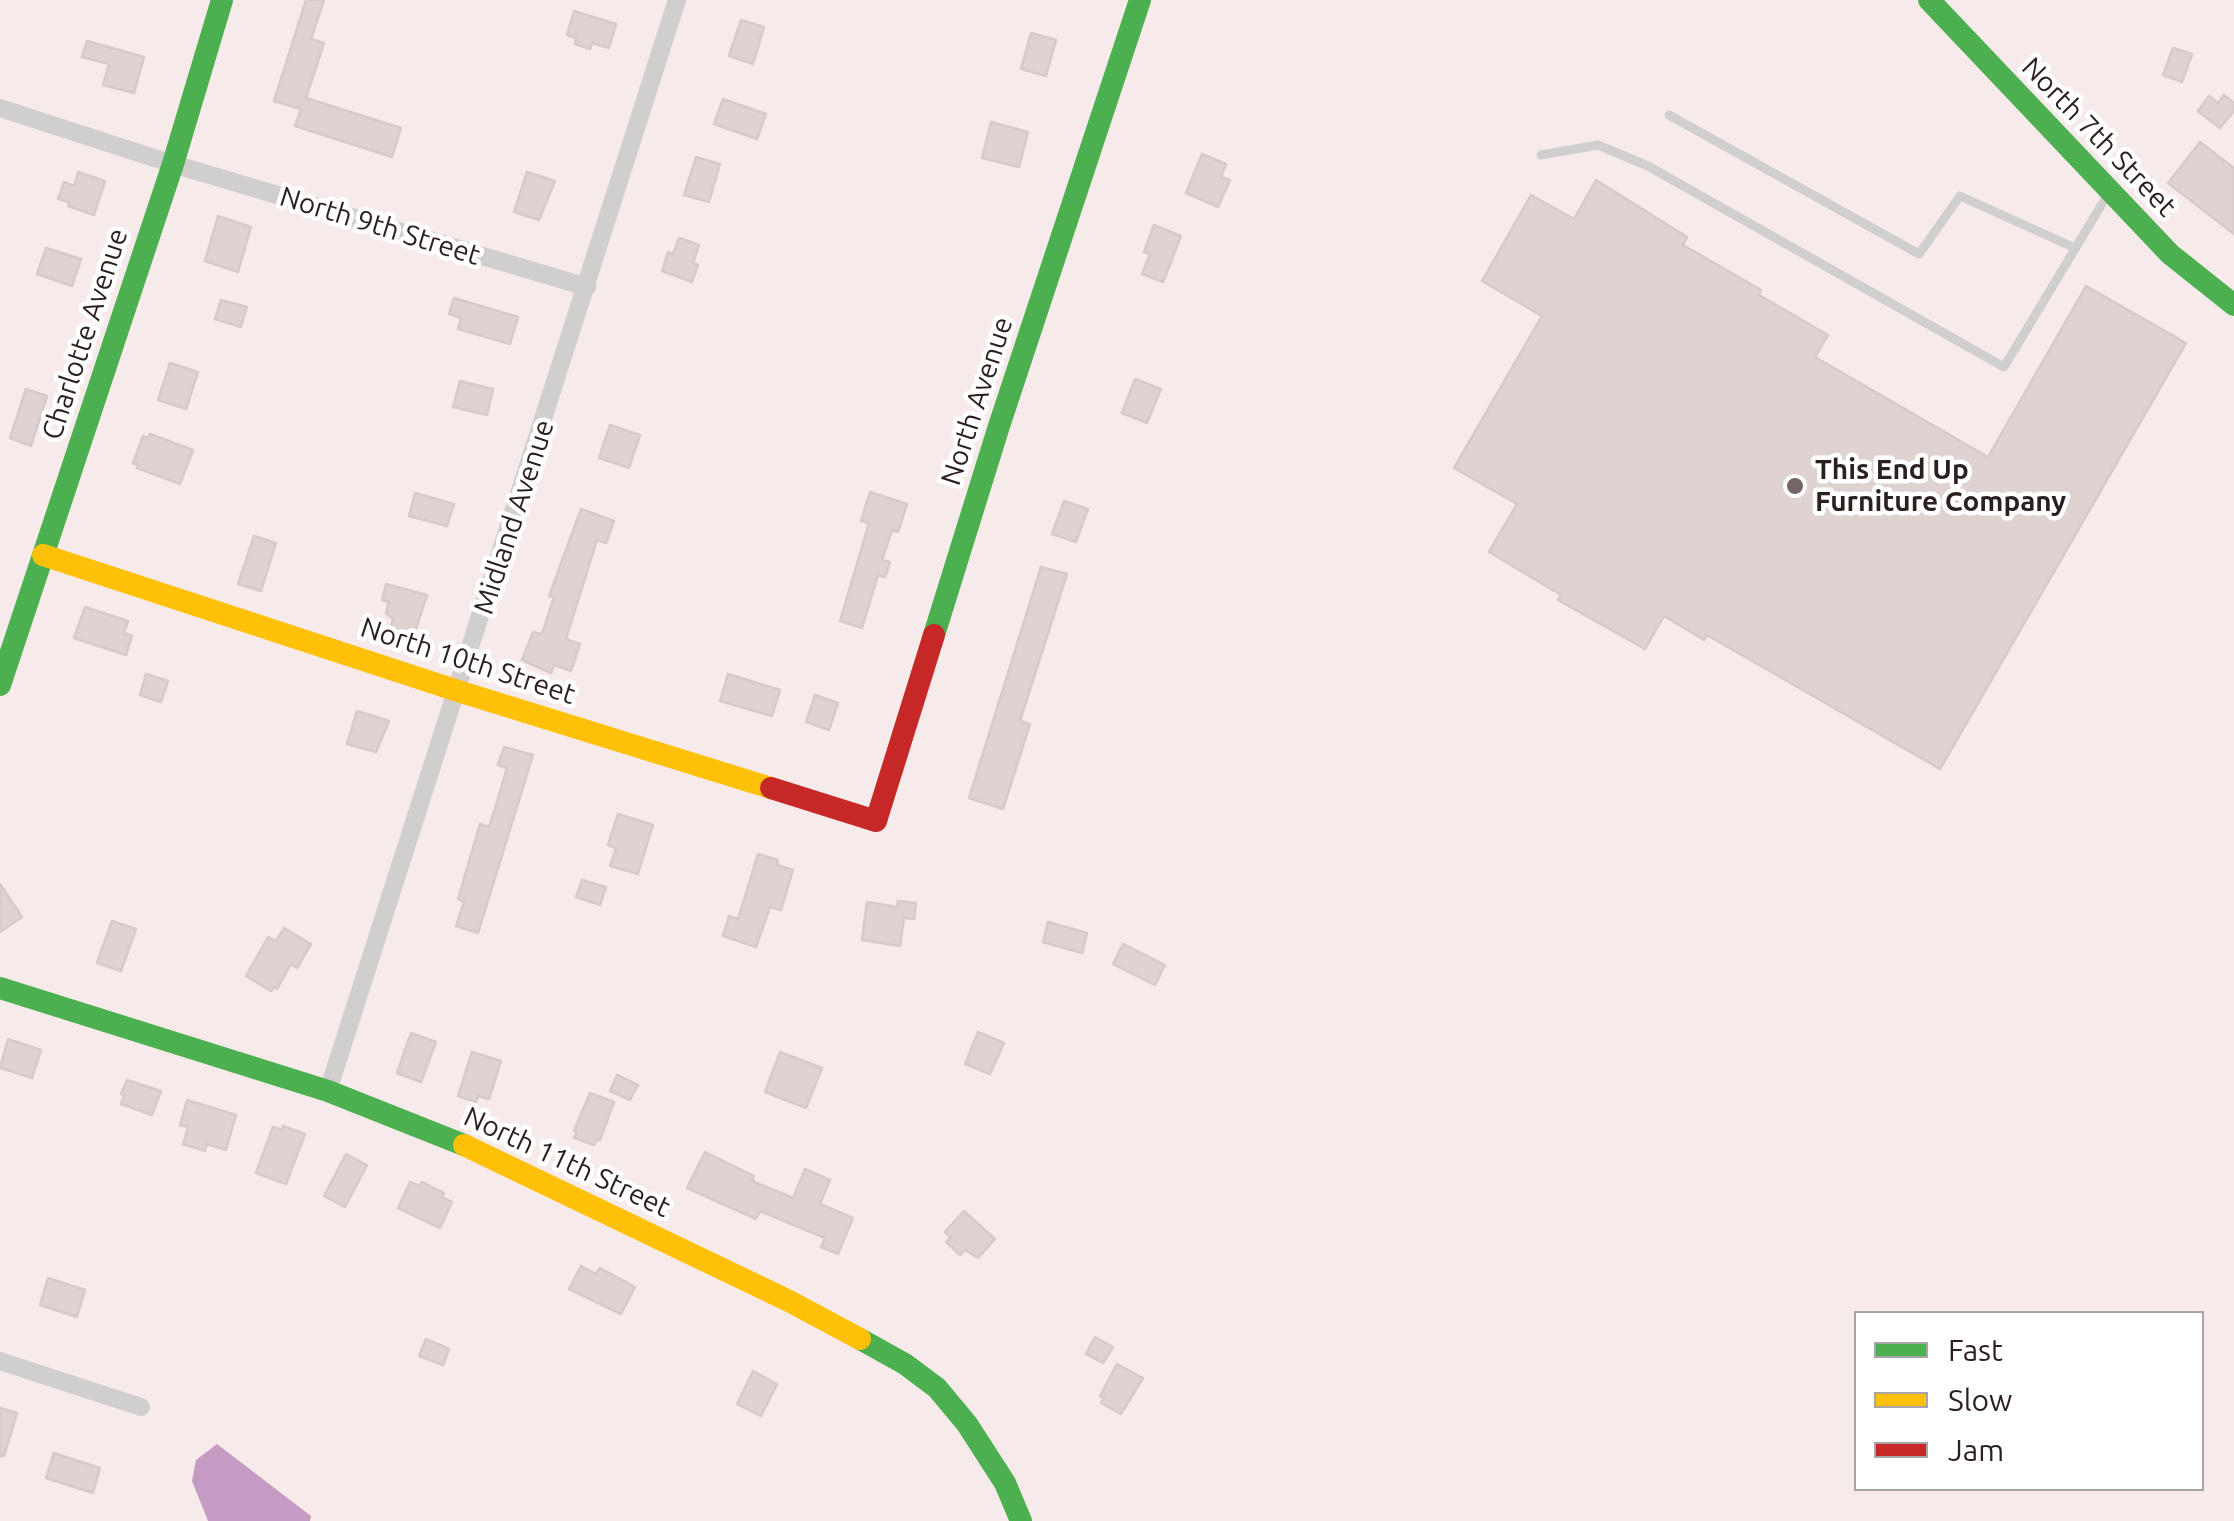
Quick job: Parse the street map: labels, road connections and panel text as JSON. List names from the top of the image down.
{
  "streets": {
    "street": [
      "North 7th Street",
      "North 9th Street",
      "Charlotte Avenue",
      "North Avenue",
      "Midland Avenue",
      "North 10th Street",
      "North 11th Street"
    ]
  },
  "crossings": [
    ["North 9th Street", "Charlotte Avenue"],
    ["North 9th Street", "Midland Avenue"],
    ["Charlotte Avenue", "North 10th Street"],
    ["North Avenue", "North 10th Street"],
    ["Midland Avenue", "North 10th Street"],
    ["Midland Avenue", "North 11th Street"]
  ],
  "places": ["This End Up Furniture Company"],
  "legend": ["Fast", "Slow", "Jam"]
}
